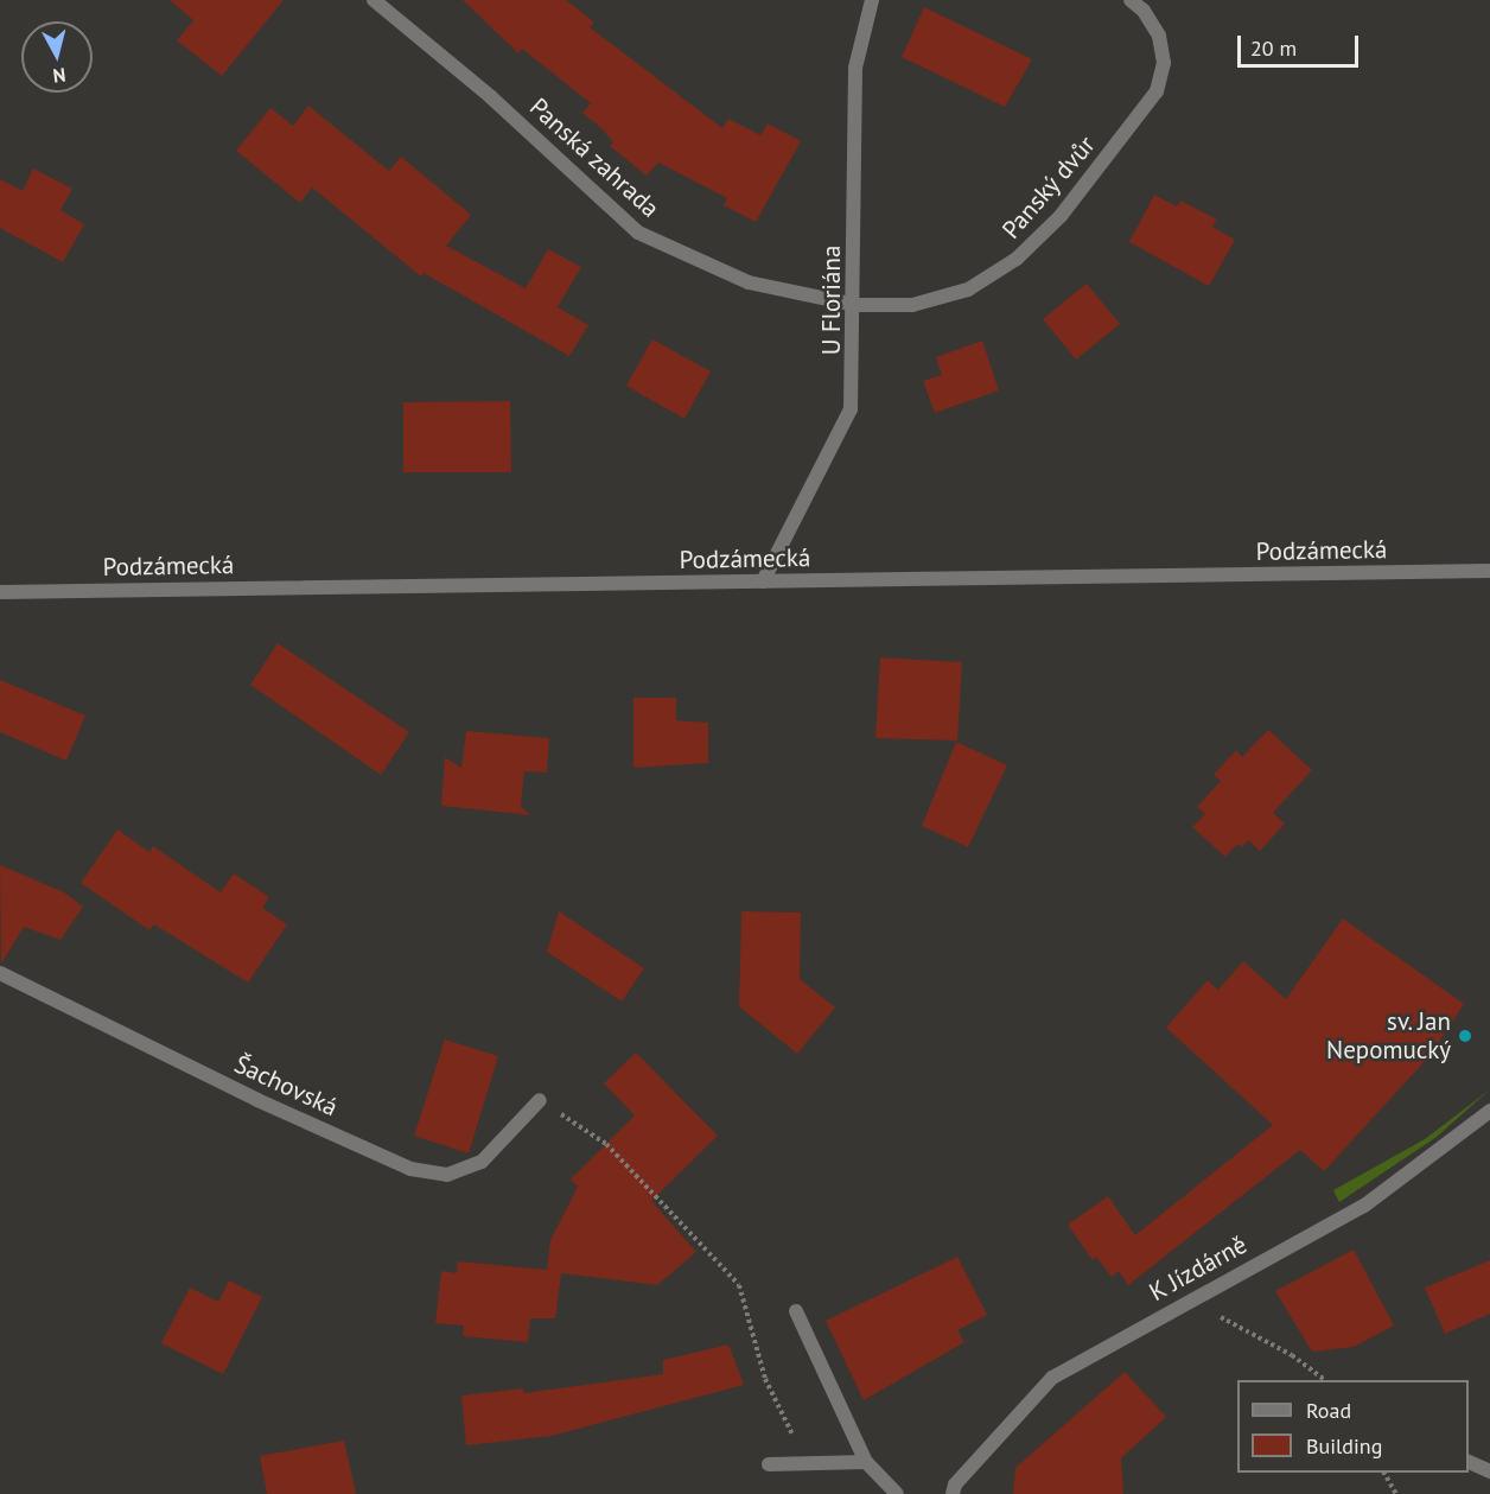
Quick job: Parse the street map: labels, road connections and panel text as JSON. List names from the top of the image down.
{
  "streets": {
    "street": [
      "Panská zahrada",
      "Panský dvůr",
      "U Floriána",
      "Podzámecká",
      "Šachovská",
      "K Jízdárně"
    ]
  },
  "crossings": [
    ["Panská zahrada", "Panský dvůr"],
    ["Panská zahrada", "U Floriána"],
    ["Panský dvůr", "U Floriána"],
    ["U Floriána", "Podzámecká"]
  ],
  "places": ["sv. Jan Nepomucký"],
  "legend": ["Road", "Building"],
  "scale_bar": "20 m",
  "north": "bottom"
}
